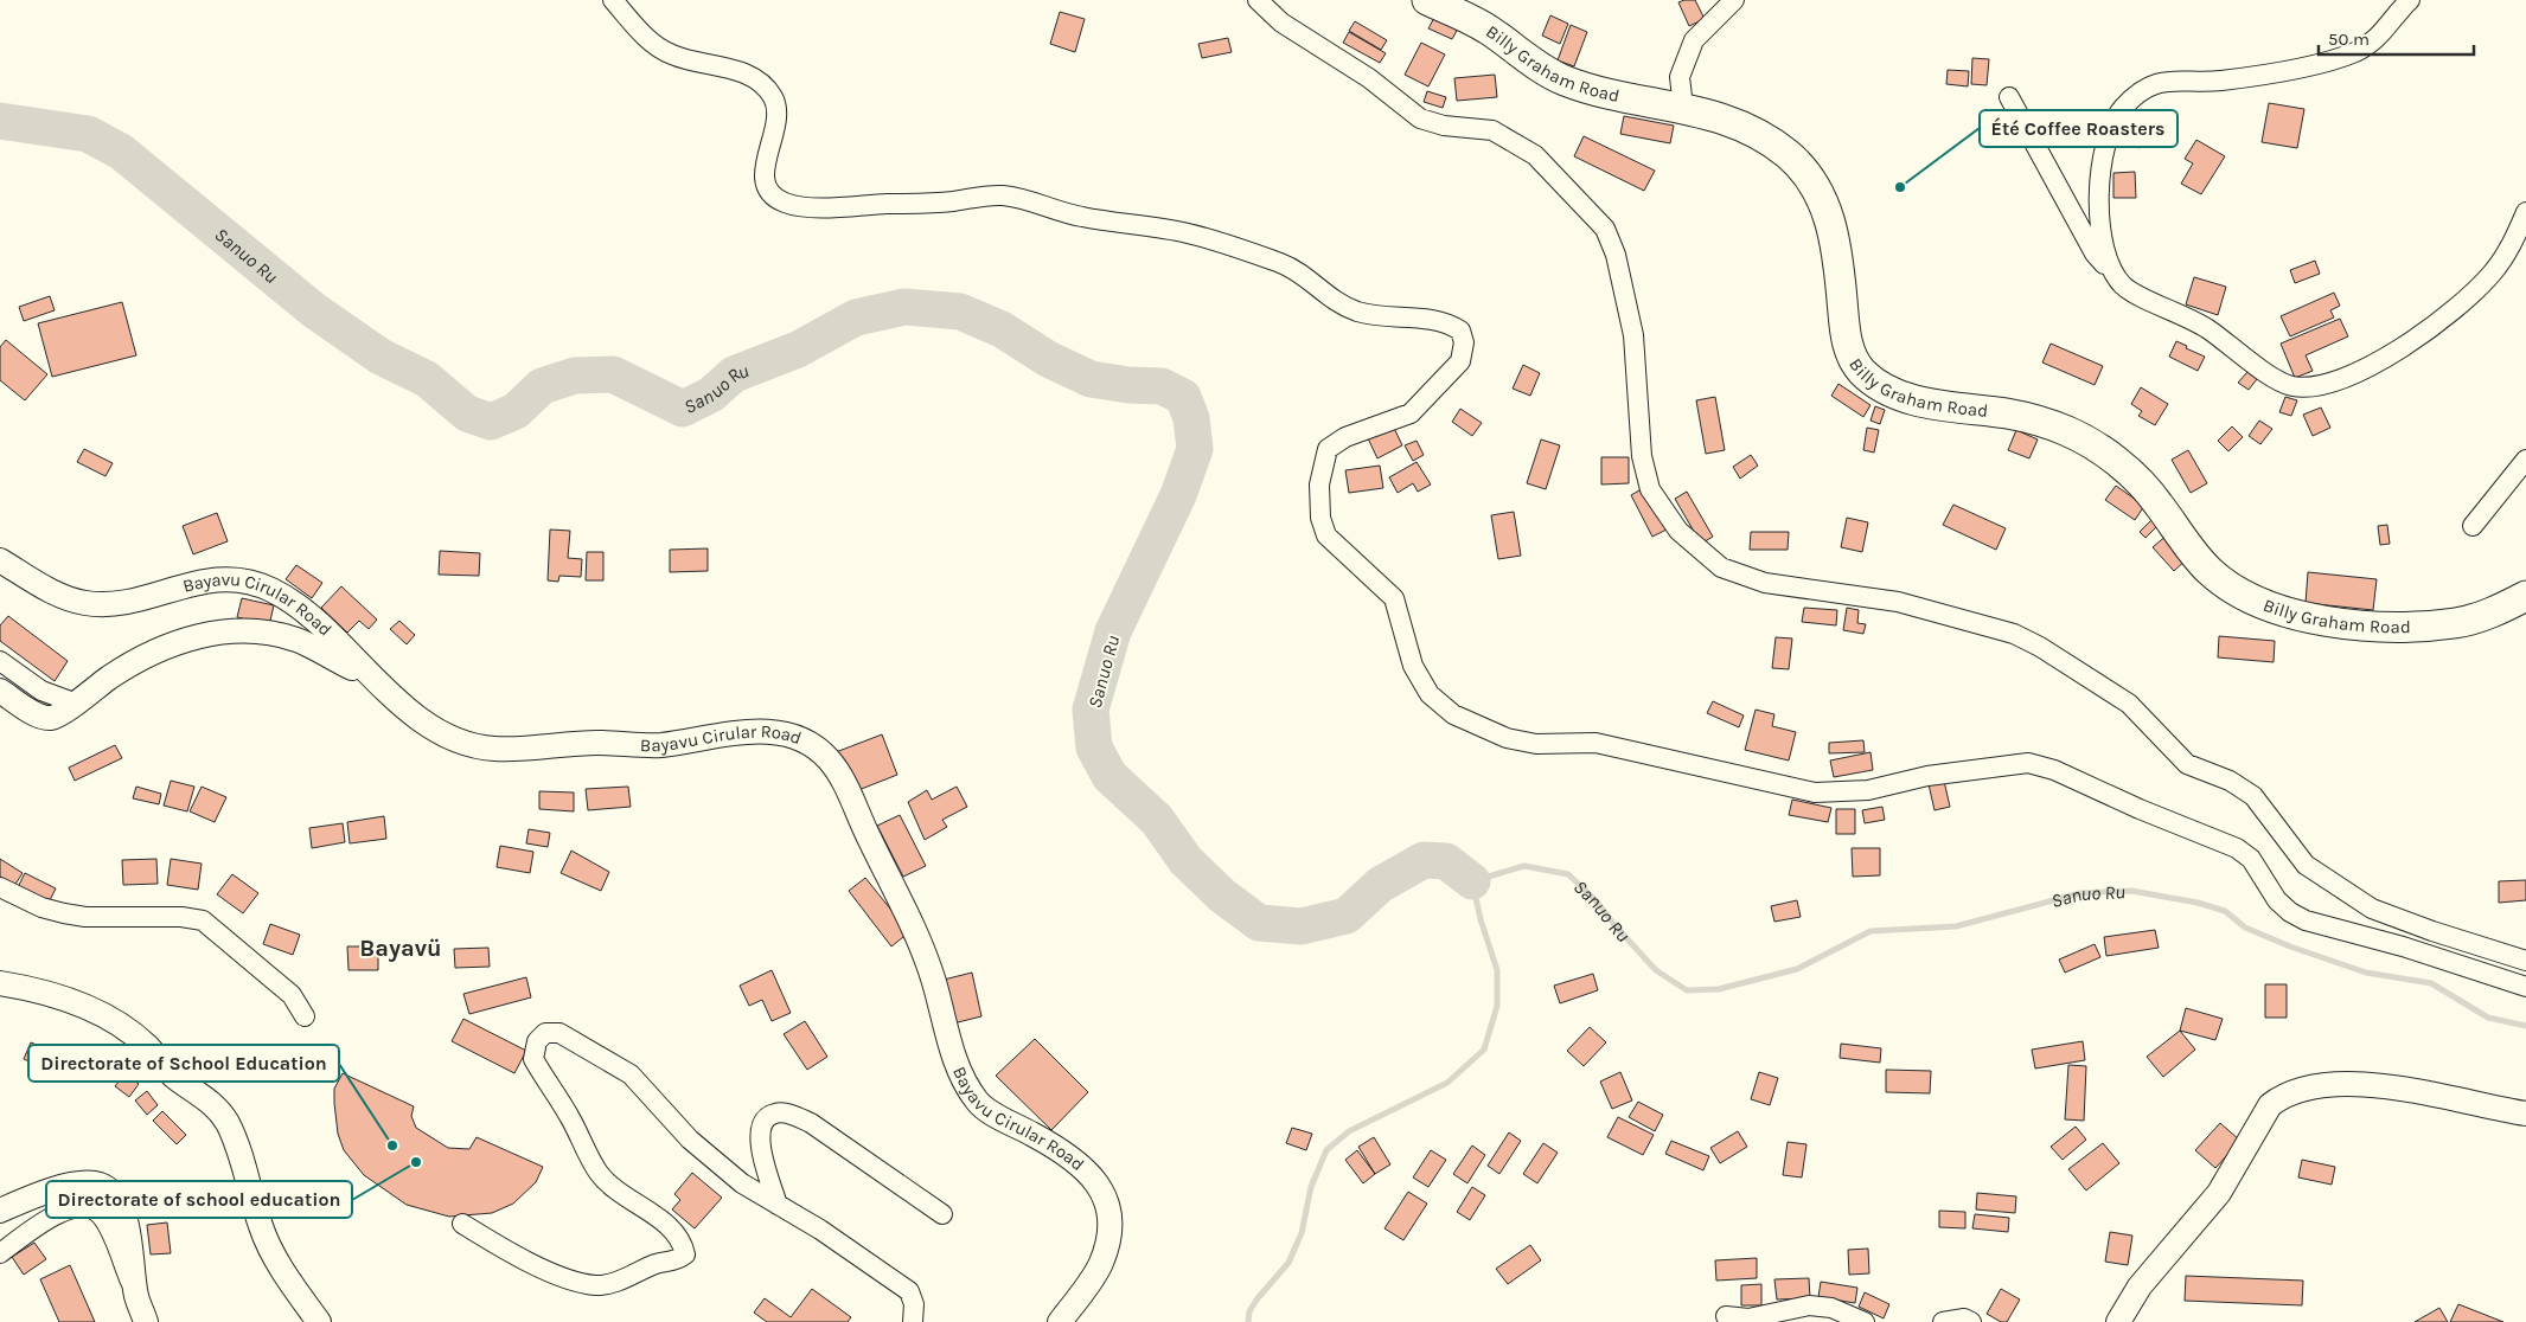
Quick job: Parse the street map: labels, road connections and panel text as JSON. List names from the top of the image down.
{
  "streets": {
    "main road": ["Billy Graham Road"],
    "street": ["Bayavu Cirular Road"]
  },
  "districts": ["Bayavü"],
  "water": ["Sanuo Ru"],
  "places": ["Été Coffee Roasters", "Directorate of School Education", "Directorate of school education"],
  "scale_bar": "50 m"
}
